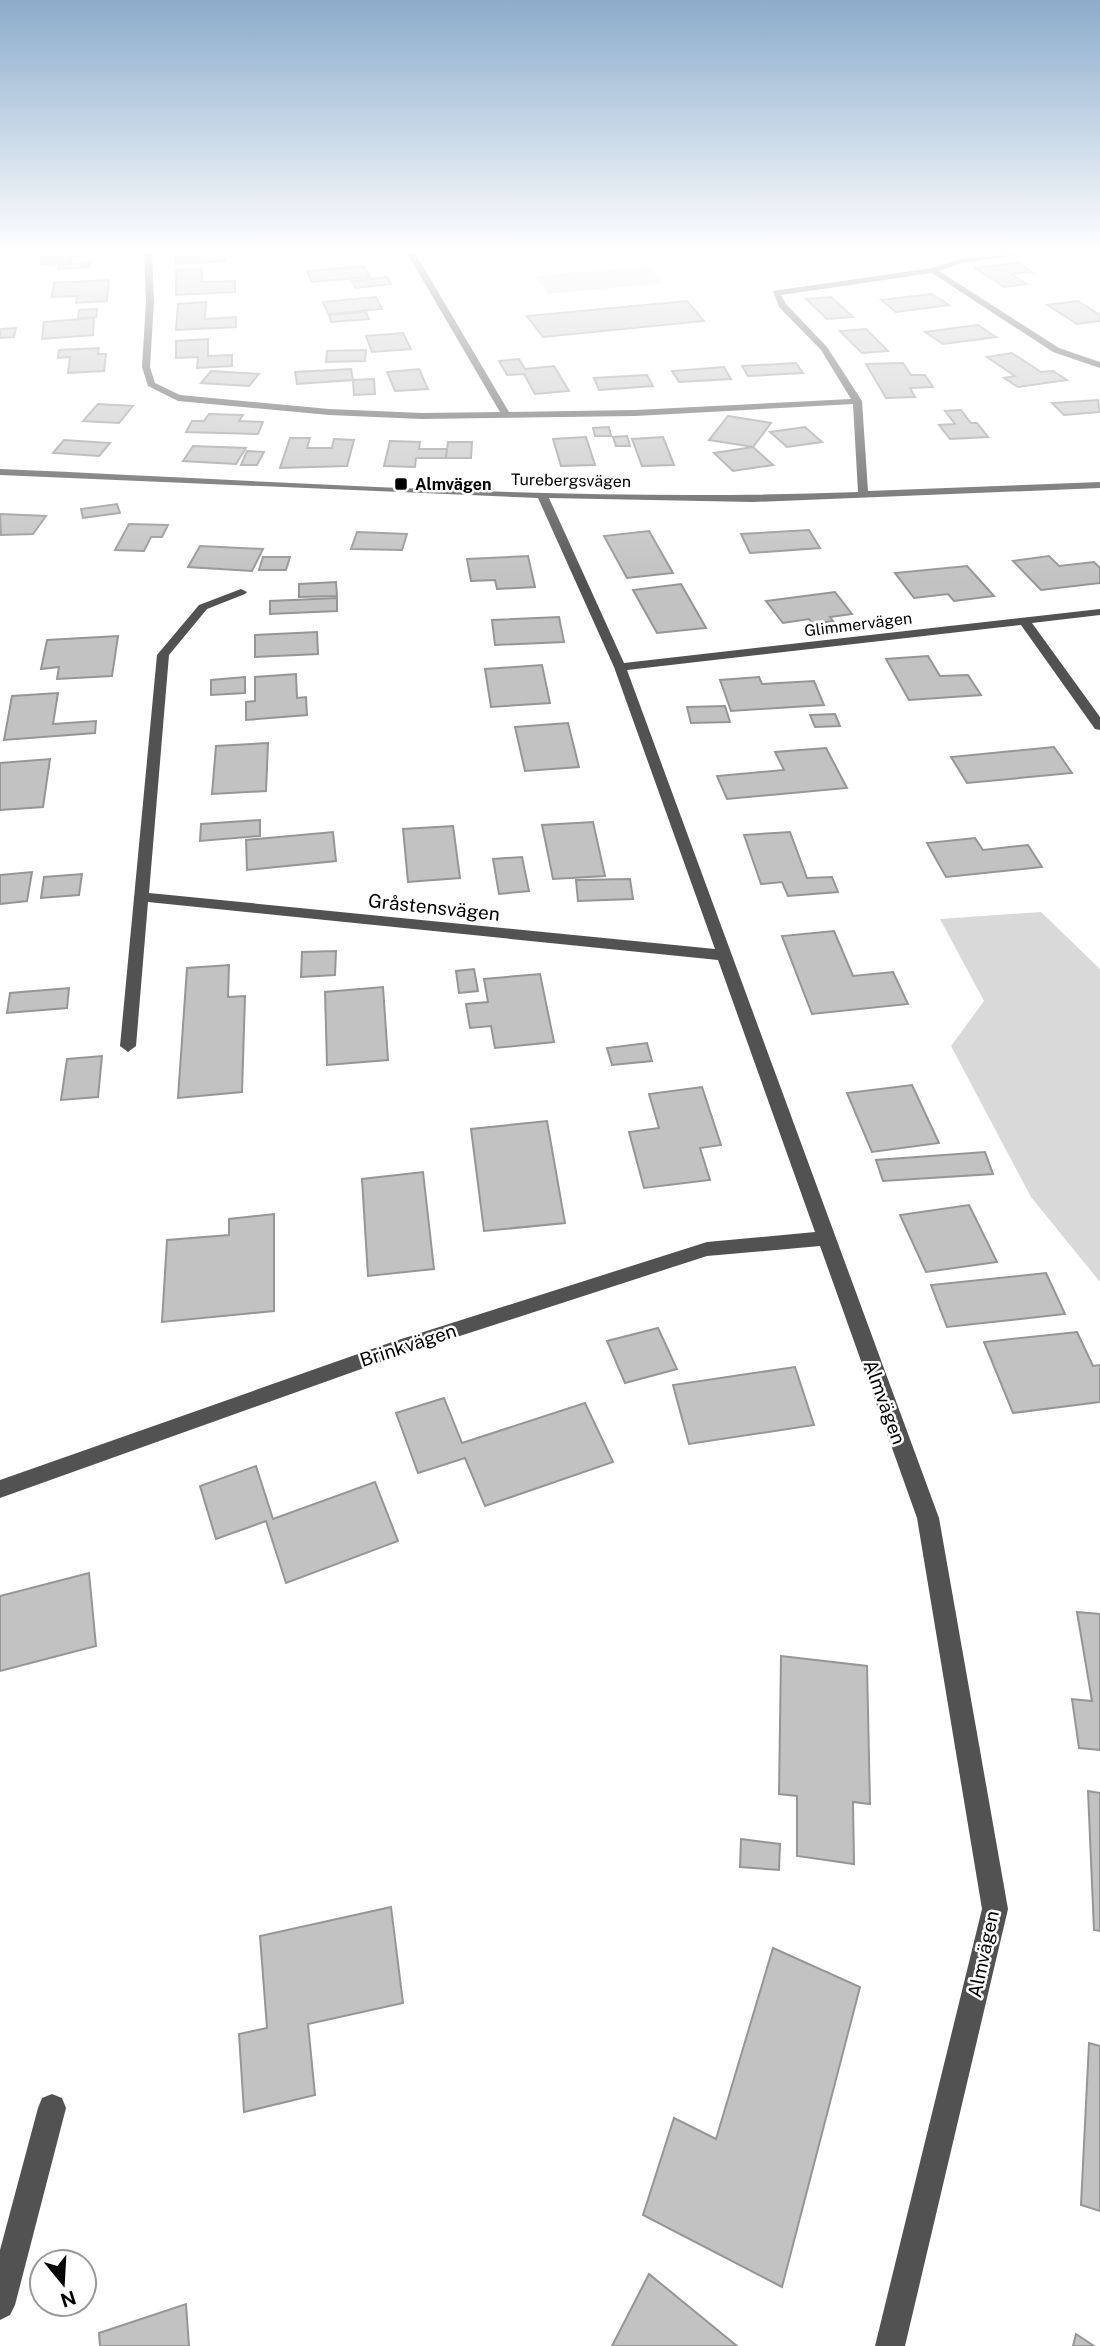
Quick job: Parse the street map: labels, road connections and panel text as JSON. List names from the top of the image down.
{
  "streets": {
    "street": [
      "Turebergsvägen",
      "Glimmervägen",
      "Gråstensvägen",
      "Brinkvägen",
      "Almvägen"
    ]
  },
  "crossings": [
    ["Turebergsvägen", "Almvägen"],
    ["Glimmervägen", "Almvägen"],
    ["Gråstensvägen", "Almvägen"],
    ["Brinkvägen", "Almvägen"]
  ],
  "places": {
    "transit": ["Almvägen"]
  },
  "north": "bottom"
}
